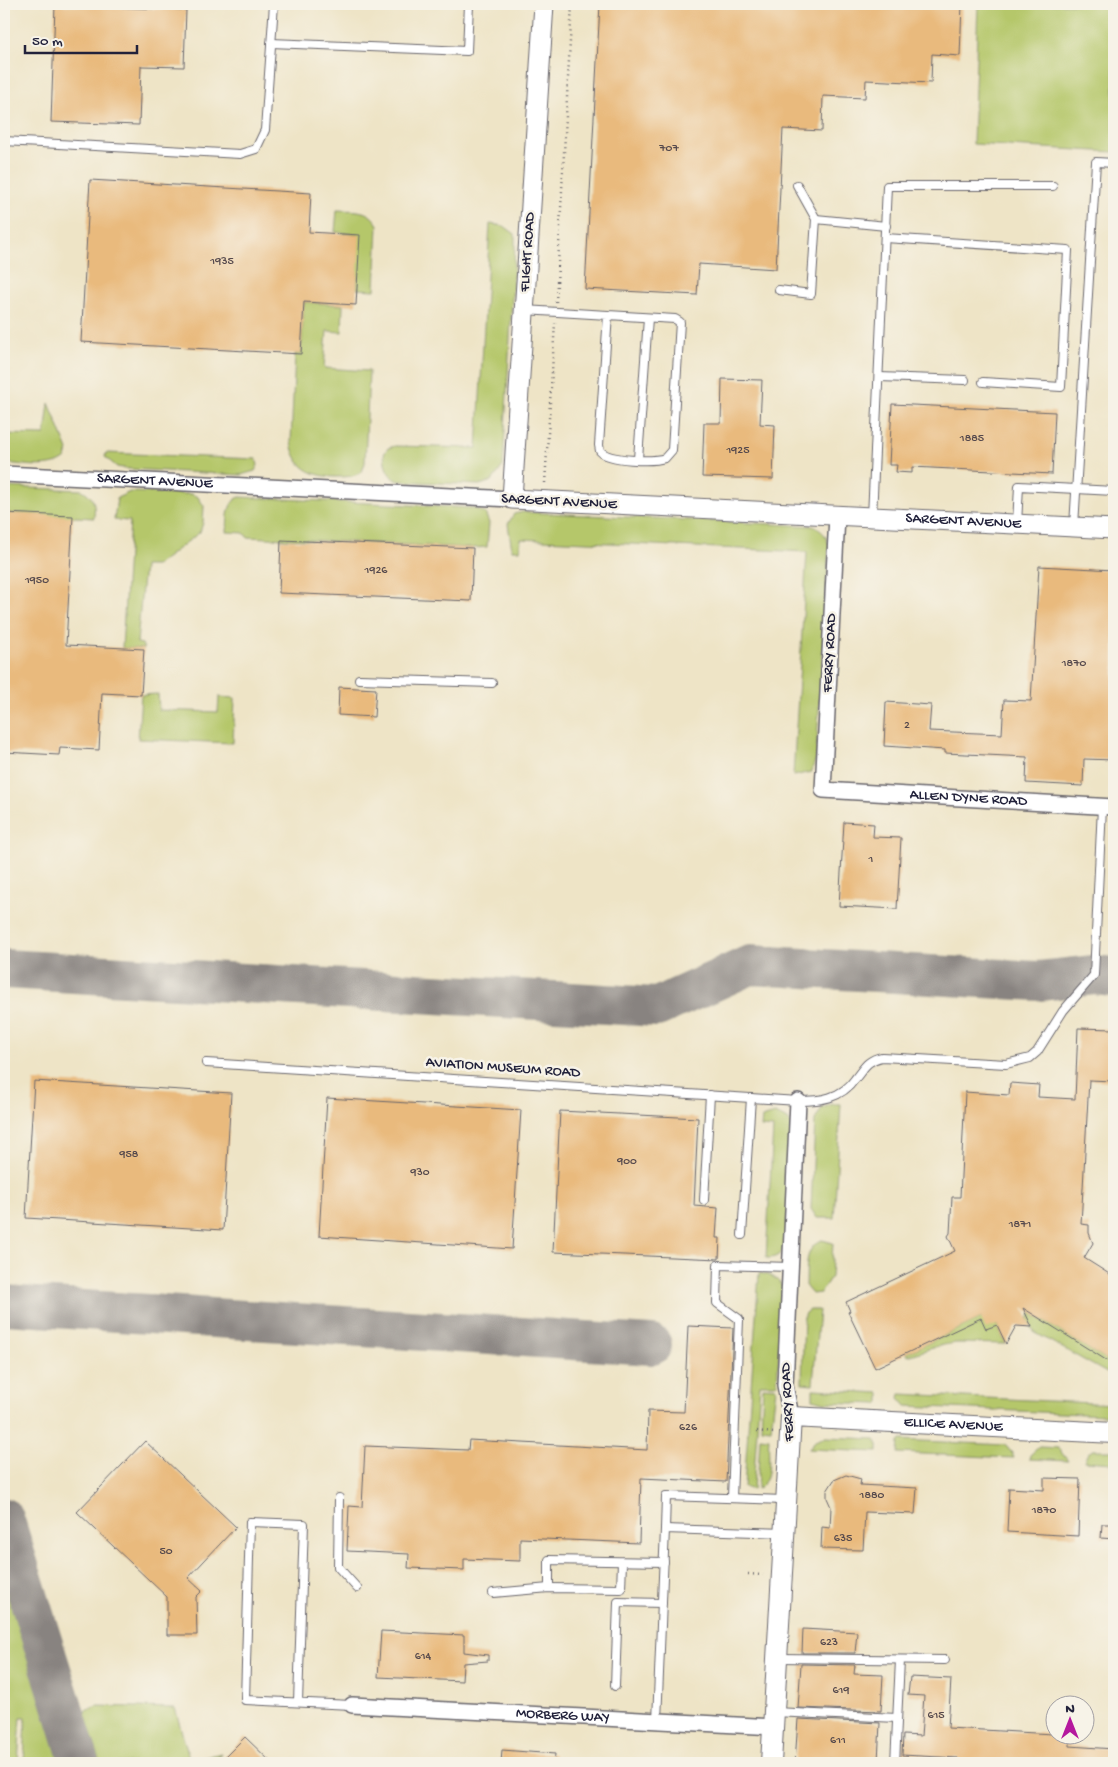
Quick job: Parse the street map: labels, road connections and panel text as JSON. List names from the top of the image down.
{
  "streets": {
    "main road": ["FERRY ROAD", "ELLICE AVENUE"],
    "street": [
      "FLIGHT ROAD",
      "SARGENT AVENUE",
      "ALLEN DYNE ROAD",
      "MORBERG WAY"
    ],
    "lane": ["AVIATION MUSEUM ROAD"]
  },
  "crossings": [
    ["FLIGHT ROAD", "SARGENT AVENUE"],
    ["SARGENT AVENUE", "FERRY ROAD"],
    ["FERRY ROAD", "ALLEN DYNE ROAD"],
    ["FERRY ROAD", "AVIATION MUSEUM ROAD"],
    ["FERRY ROAD", "ELLICE AVENUE"],
    ["FERRY ROAD", "MORBERG WAY"],
    ["ALLEN DYNE ROAD", "AVIATION MUSEUM ROAD"]
  ],
  "house_numbers": [
    "707",
    "1935",
    "1885",
    "1925",
    "1926",
    "1950",
    "1870",
    "2",
    "1",
    "958",
    "900",
    "930",
    "1871",
    "626",
    "1880",
    "1870",
    "635",
    "50",
    "623",
    "614",
    "619",
    "615",
    "611"
  ],
  "scale_bar": "50 m",
  "north": "top"
}
